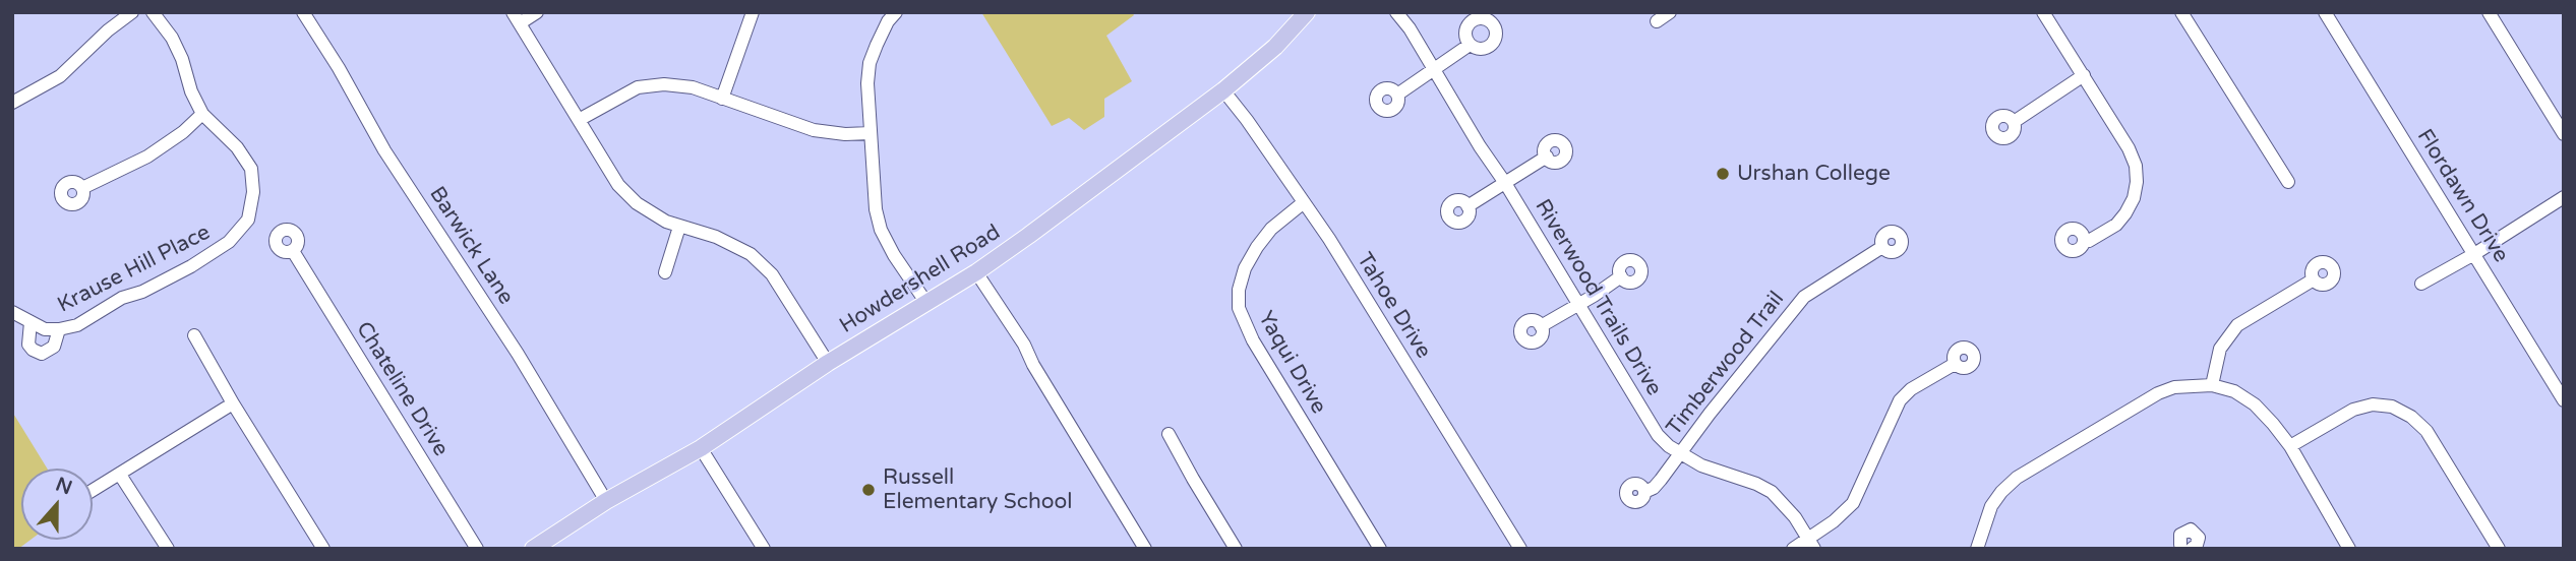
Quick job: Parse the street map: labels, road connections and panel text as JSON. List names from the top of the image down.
{
  "streets": {
    "main road": ["Howdershell Road"],
    "street": [
      "Flordawn Drive",
      "Barwick Lane",
      "Krause Hill Place",
      "Riverwood Trails Drive",
      "Tahoe Drive",
      "Yaqui Drive",
      "Timberwood Trail",
      "Chateline Drive"
    ]
  },
  "crossings": [
    ["Barwick Lane", "Howdershell Road"],
    ["Howdershell Road", "Tahoe Drive"],
    ["Riverwood Trails Drive", "Timberwood Trail"],
    ["Tahoe Drive", "Yaqui Drive"]
  ],
  "places": ["Urshan College", "Russell Elementary School"],
  "north": "top"
}
